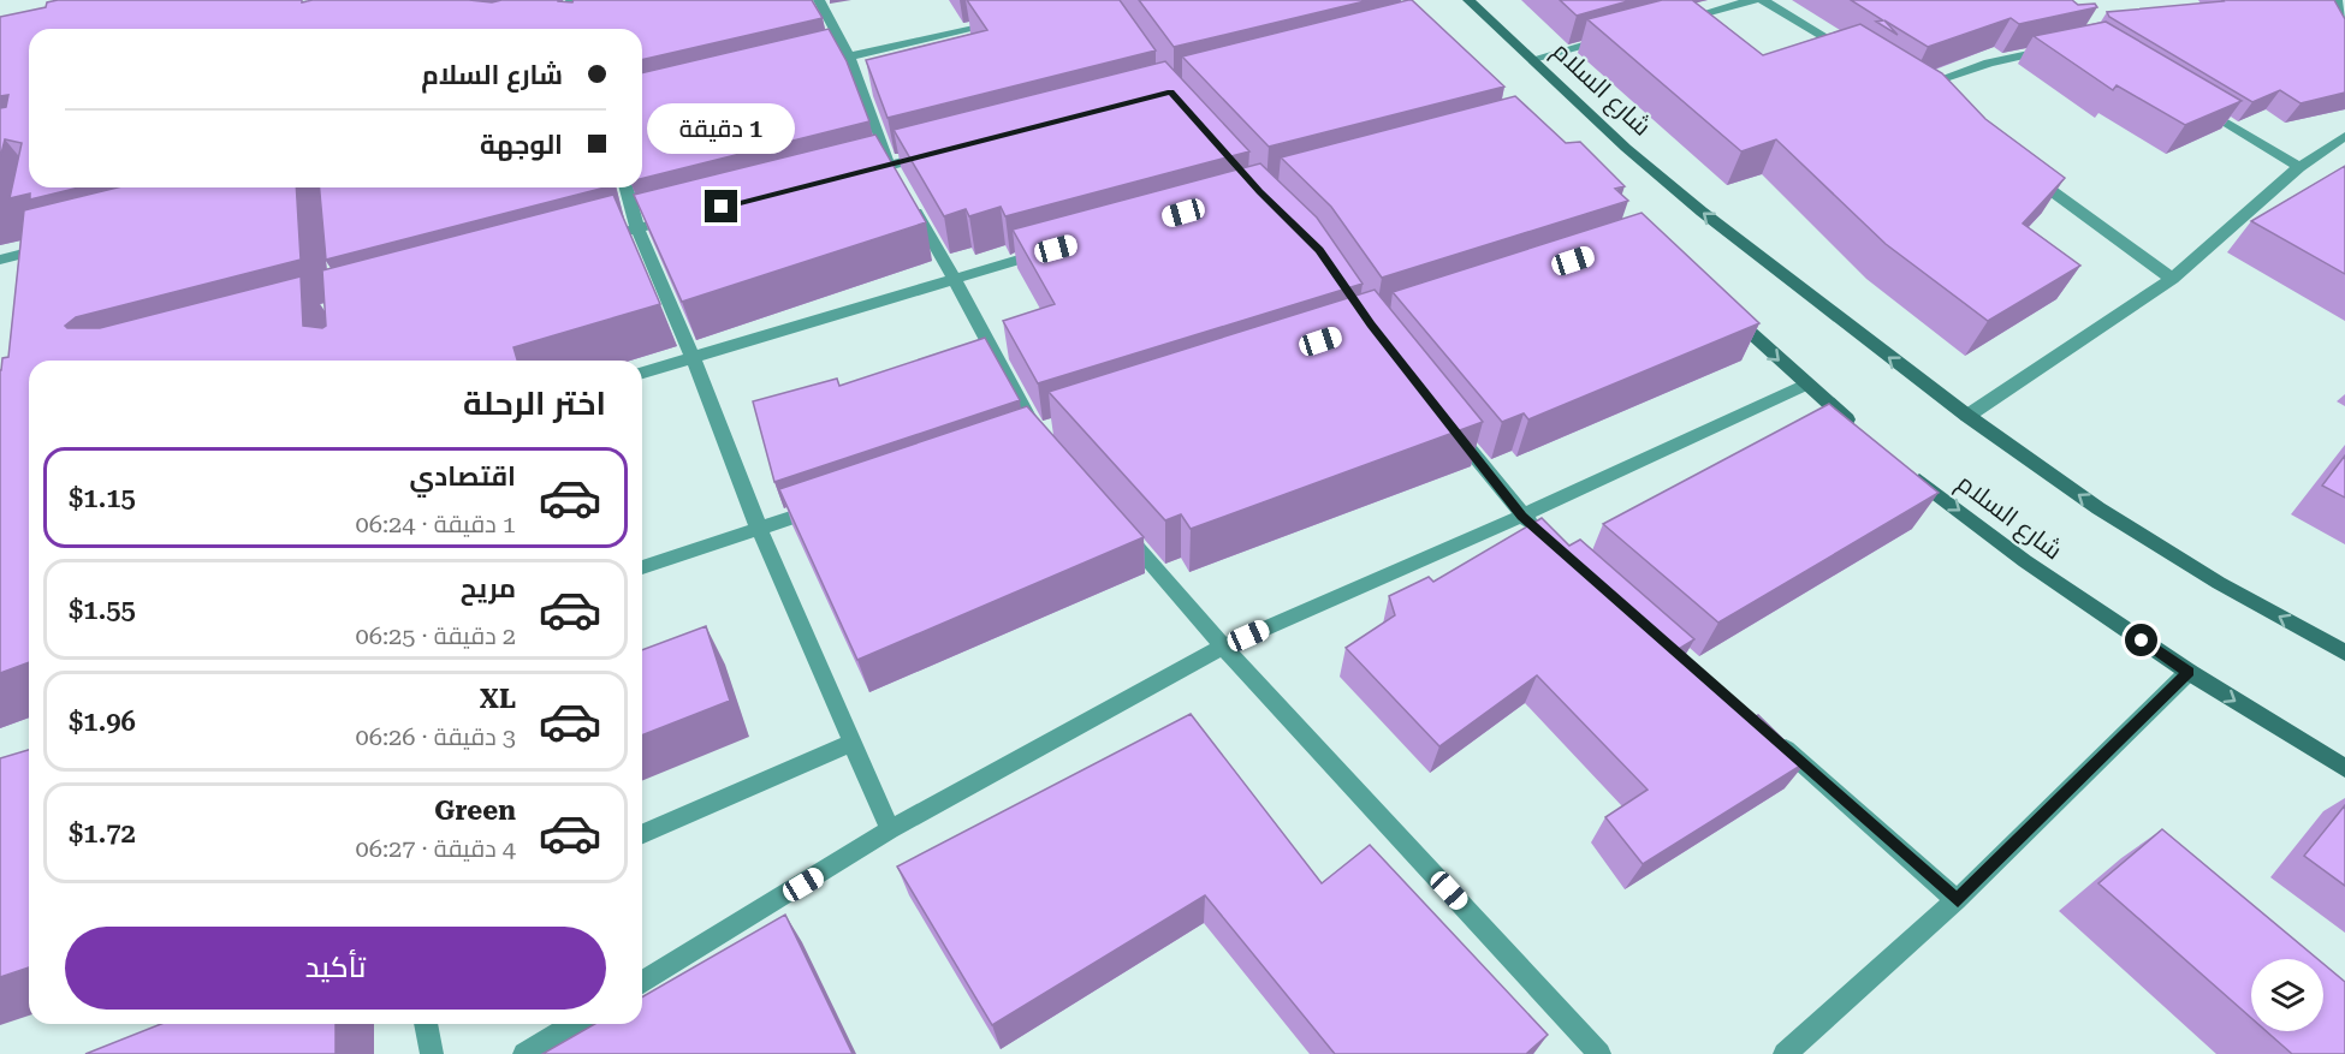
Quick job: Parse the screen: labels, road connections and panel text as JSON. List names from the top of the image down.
{
  "streets": {
    "street": ["شارع السلام"]
  },
  "page": {
    "banner": ["شارع السلام", "الوجهة"],
    "bubble": "1 دقيقة",
    "heading": "اختر الرحلة",
    "list": [
      {
        "name": "اقتصادي",
        "note": "1 دقيقة · 06:24",
        "value": "$1.15"
      },
      {
        "name": "مريح",
        "note": "2 دقيقة · 06:25",
        "value": "$1.55"
      },
      {
        "name": "XL",
        "note": "3 دقيقة · 06:26",
        "value": "$1.96"
      },
      {
        "name": "Green",
        "note": "4 دقيقة · 06:27",
        "value": "$1.72"
      }
    ],
    "buttons": "تأكيد"
  }
}
